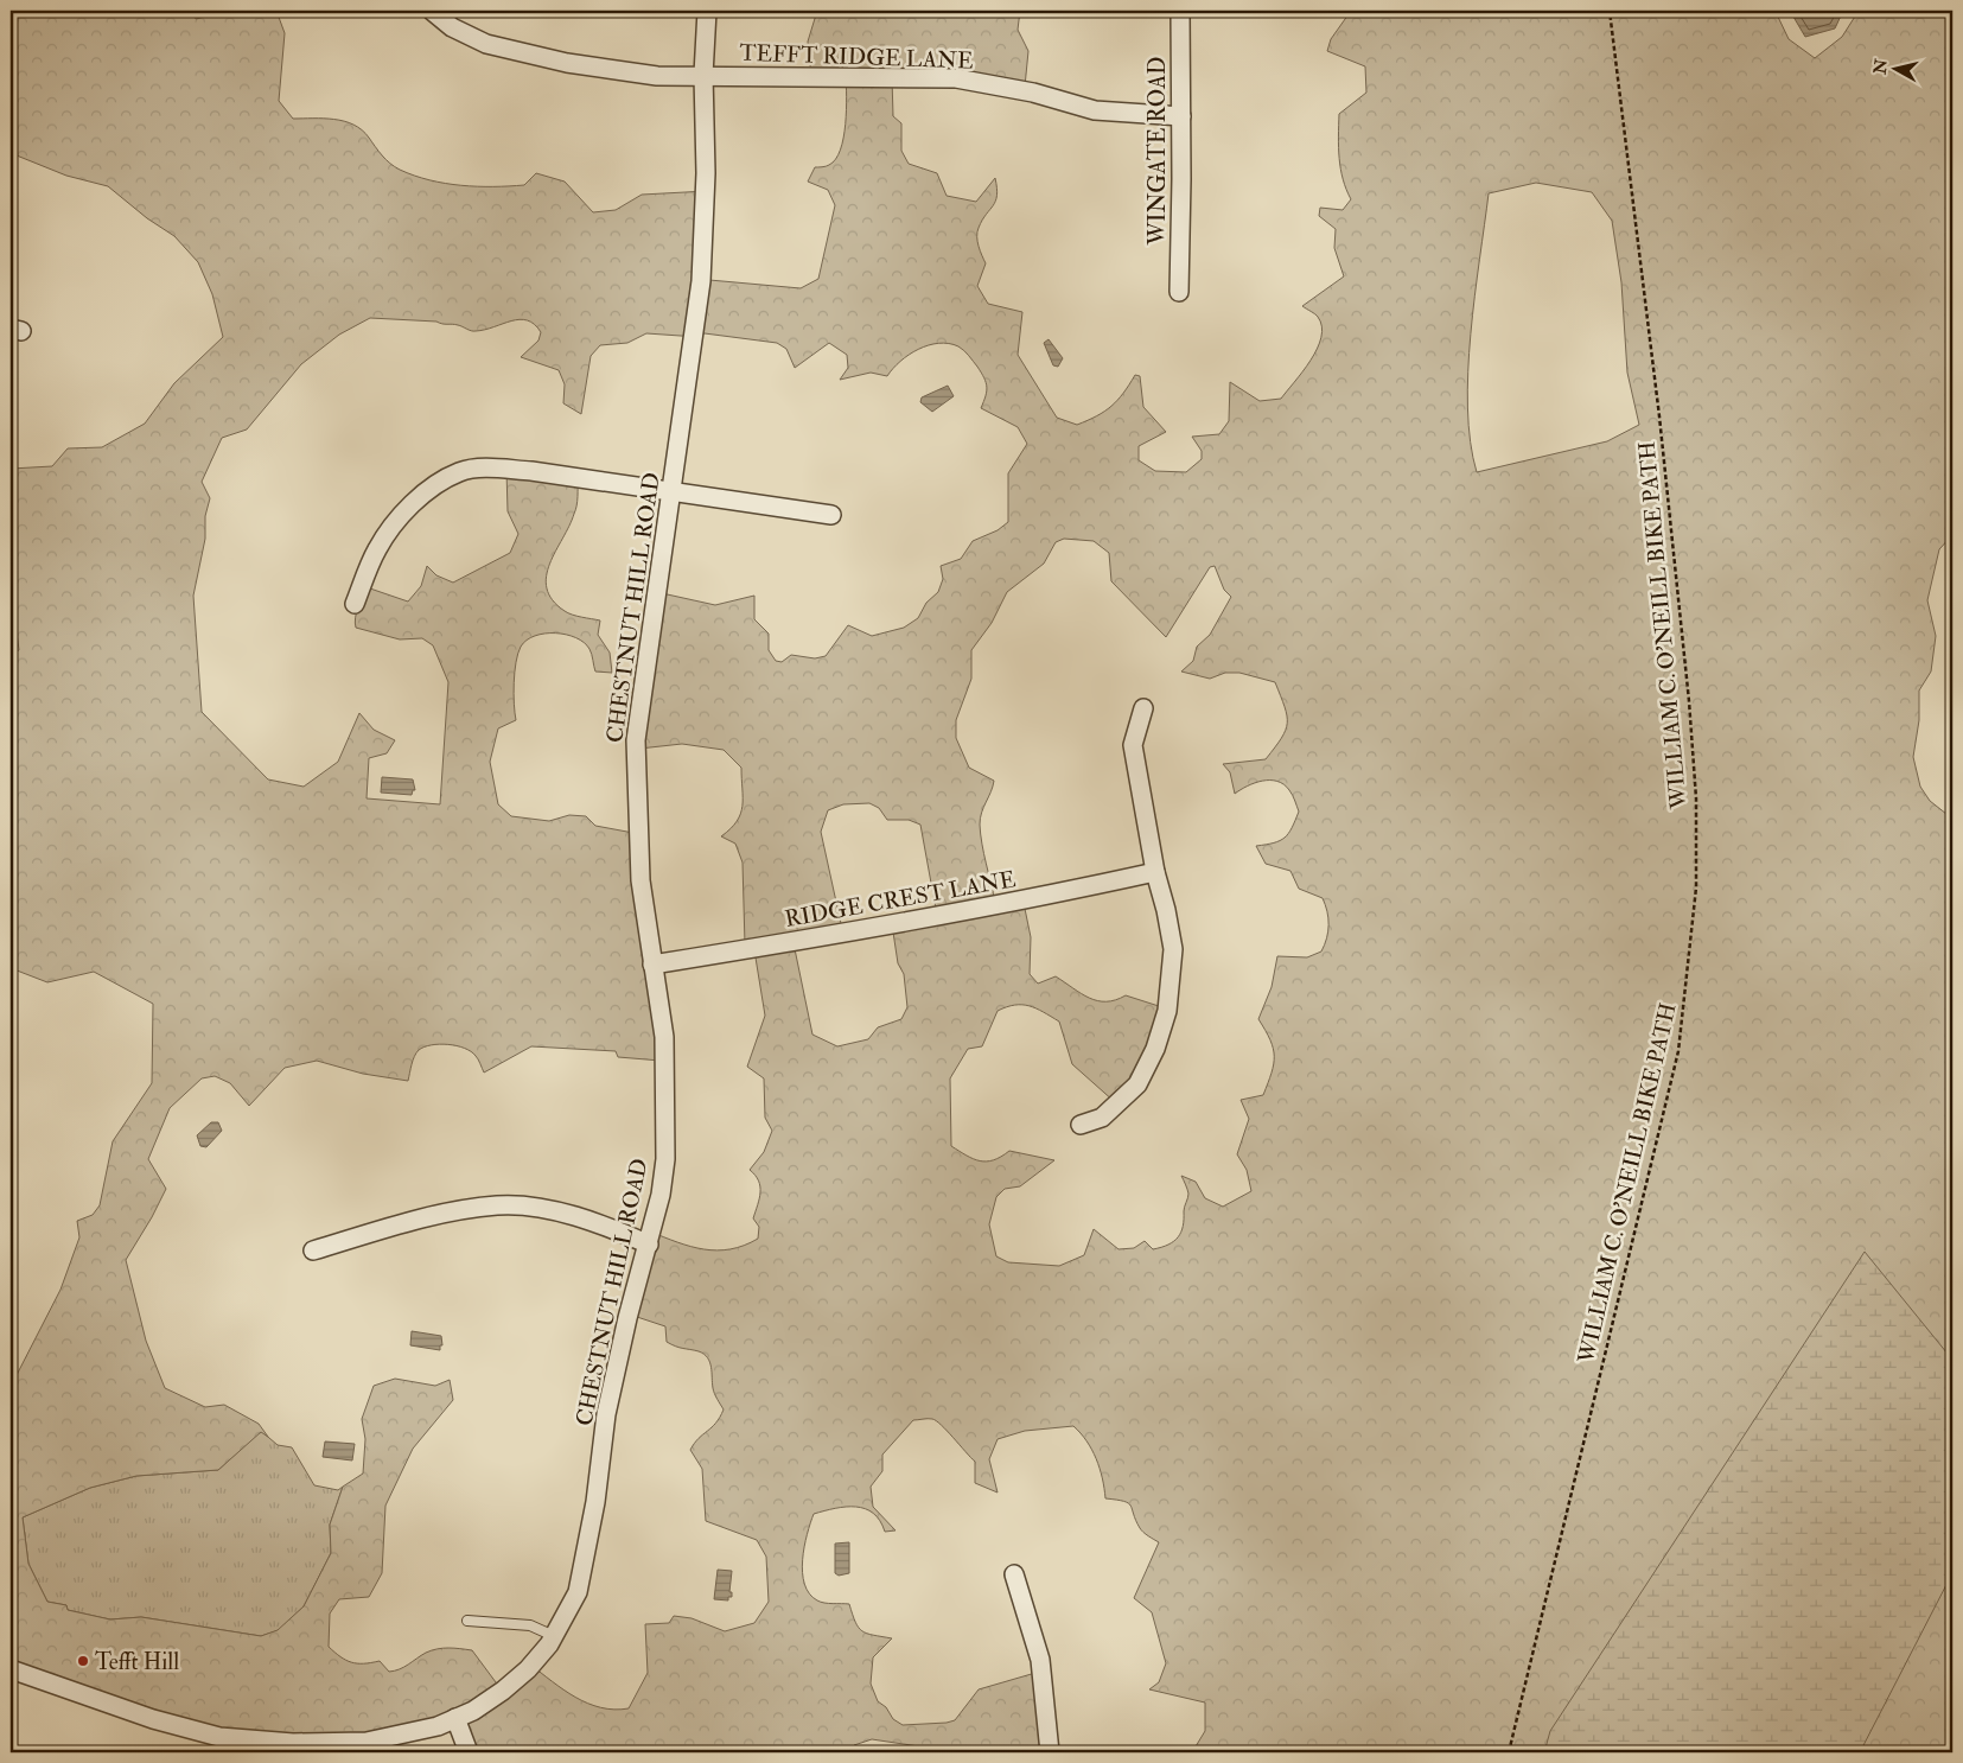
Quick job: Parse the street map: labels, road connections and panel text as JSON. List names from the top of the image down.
{
  "streets": {
    "street": [
      "TEFFT RIDGE LANE",
      "WINGATE ROAD",
      "CHESTNUT HILL ROAD",
      "RIDGE CREST LANE"
    ],
    "path": ["WILLIAM C. O'NEILL BIKE PATH"]
  },
  "crossings": [
    ["TEFFT RIDGE LANE", "WINGATE ROAD"],
    ["TEFFT RIDGE LANE", "CHESTNUT HILL ROAD"],
    ["CHESTNUT HILL ROAD", "RIDGE CREST LANE"]
  ],
  "places": ["Tefft Hill"],
  "north": "left"
}
